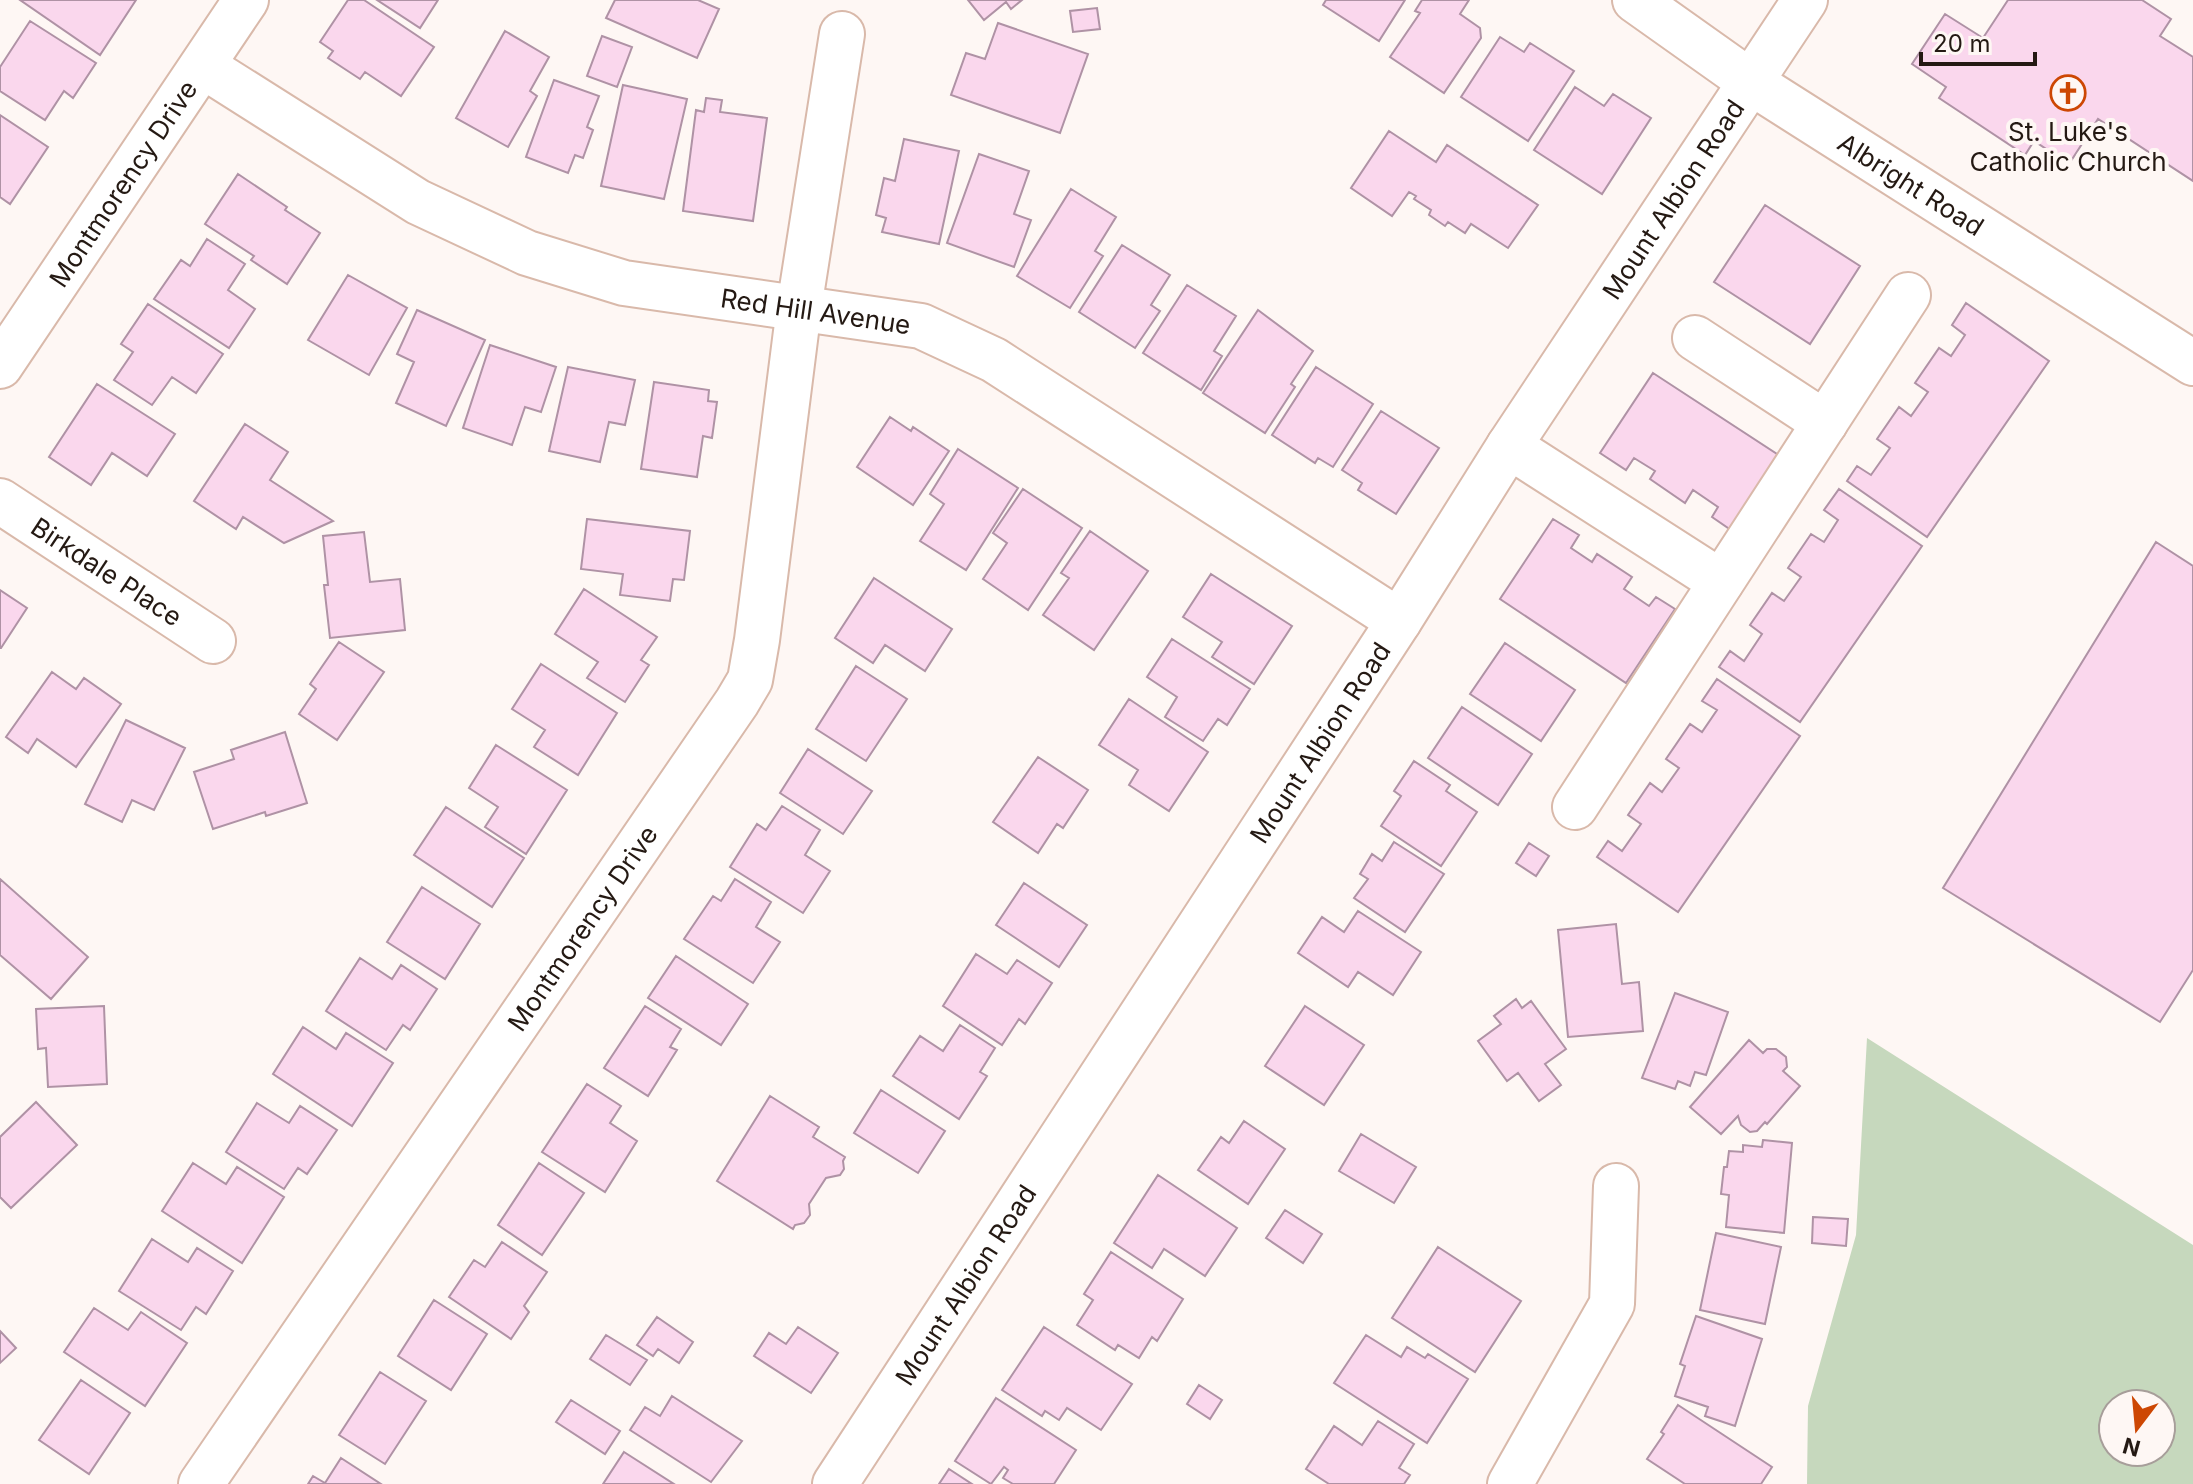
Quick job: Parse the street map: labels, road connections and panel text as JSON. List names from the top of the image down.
{
  "streets": {
    "street": [
      "Montmorency Drive",
      "Albright Road",
      "Mount Albion Road",
      "Red Hill Avenue",
      "Birkdale Place"
    ]
  },
  "crossings": [
    ["Montmorency Drive", "Red Hill Avenue"],
    ["Albright Road", "Mount Albion Road"],
    ["Mount Albion Road", "Red Hill Avenue"]
  ],
  "places": {
    "church": ["St. Luke's Catholic Church"]
  },
  "scale_bar": "20 m",
  "north": "bottom"
}
